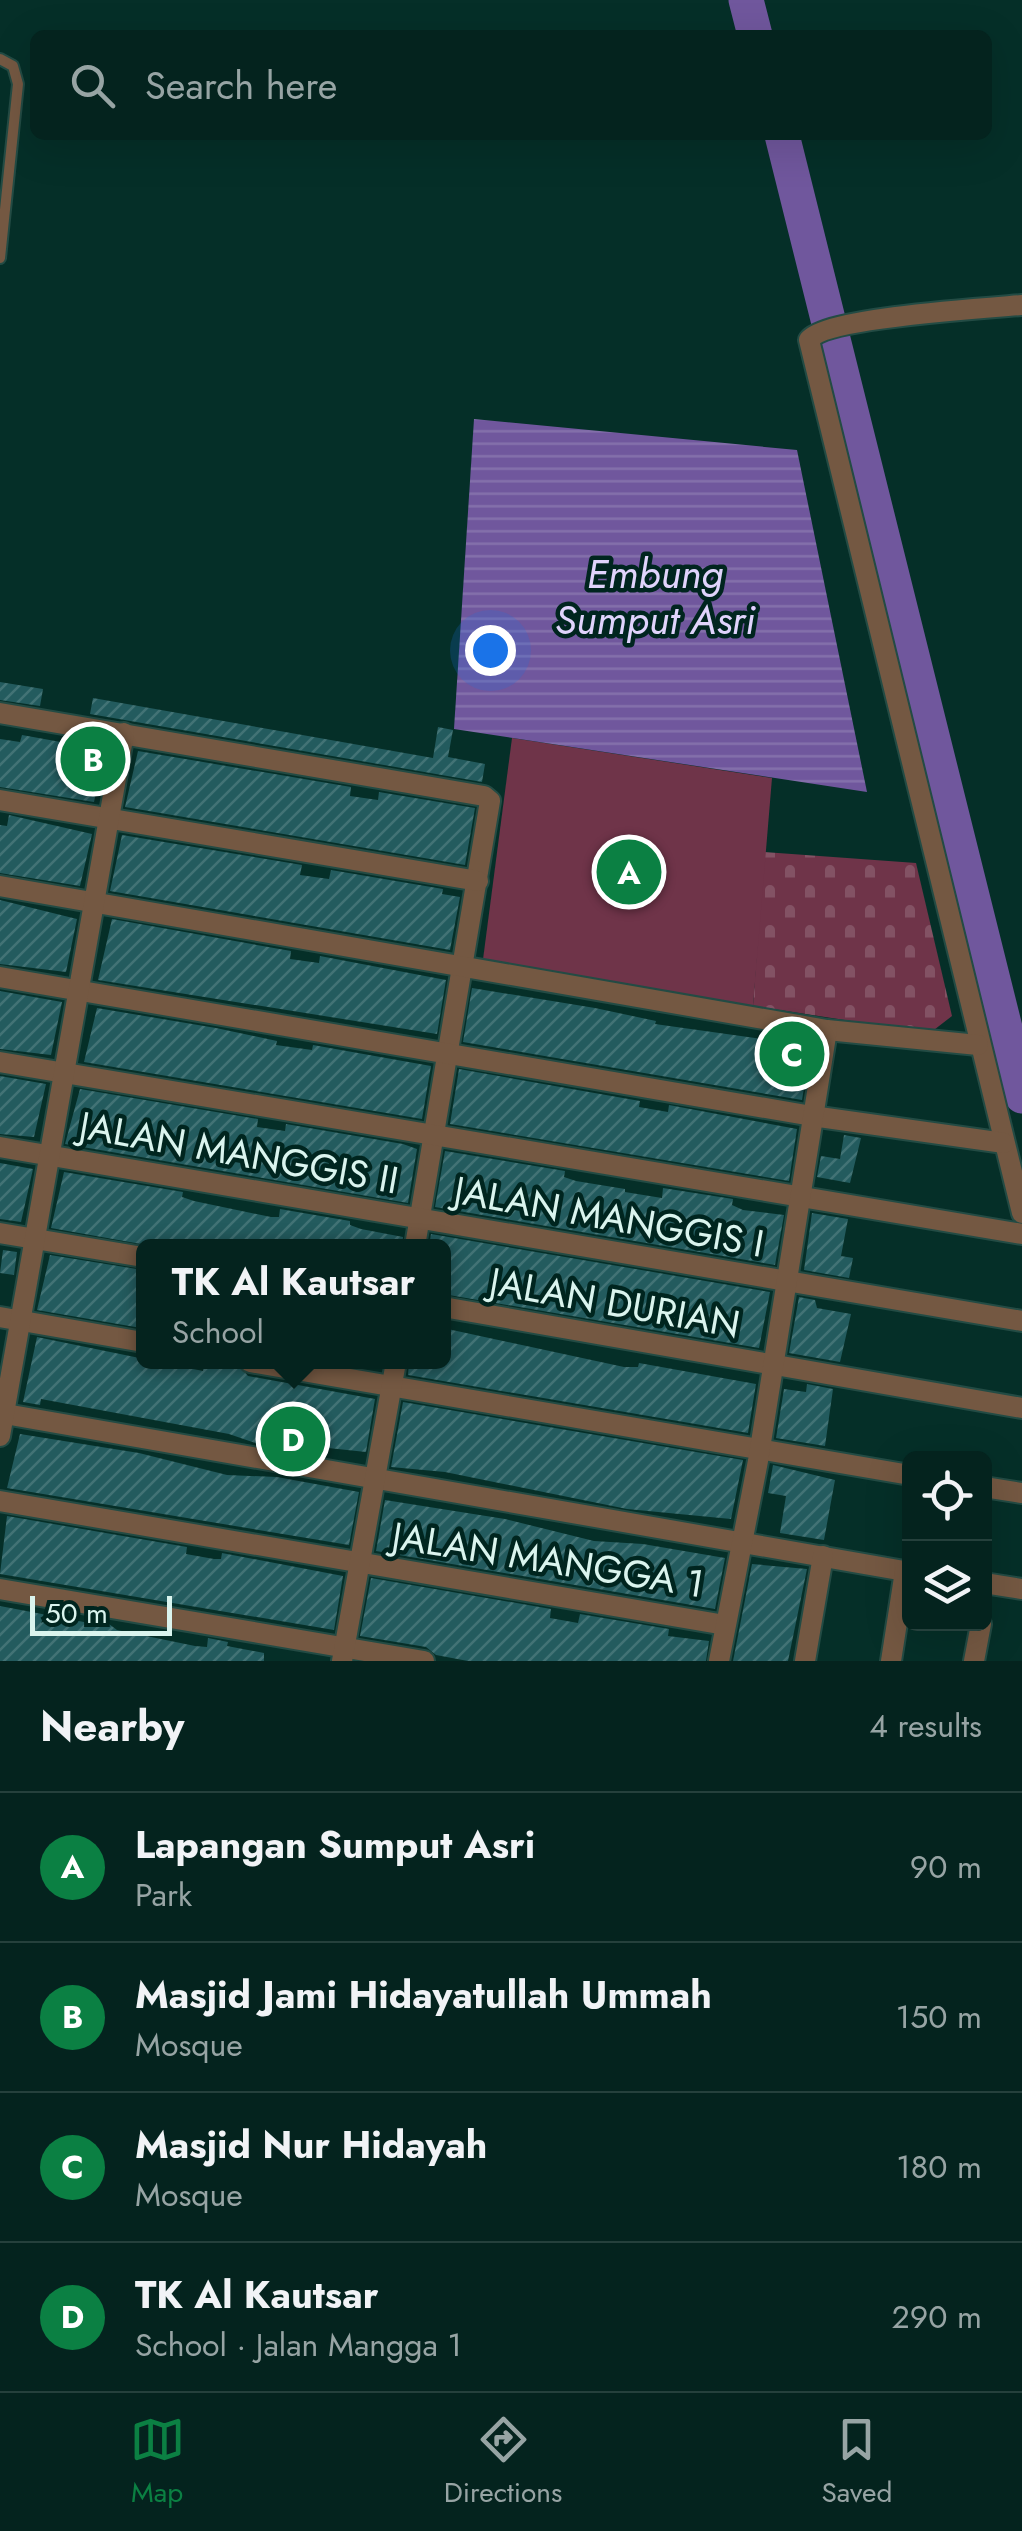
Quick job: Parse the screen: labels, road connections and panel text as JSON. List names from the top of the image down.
{
  "streets": {
    "street": [
      "JALAN MANGGIS II",
      "JALAN MANGGIS I",
      "JALAN DURIAN",
      "JALAN MANGGA 1"
    ]
  },
  "crossings": [
    ["JALAN MANGGIS II", "JALAN MANGGIS I"]
  ],
  "water": ["Embung Sumput Asri"],
  "scale_bar": "50 m",
  "page": {
    "search": "Search here",
    "pins": [
      "B",
      "A",
      "C",
      "D"
    ],
    "popup": ["TK Al Kautsar", "School"],
    "scale": "50 m",
    "heading": ["Nearby", "4 results"],
    "list": [
      {
        "mark": "A",
        "name": "Lapangan Sumput Asri",
        "note": "Park",
        "value": "90 m"
      },
      {
        "mark": "B",
        "name": "Masjid Jami Hidayatullah Ummah",
        "note": "Mosque",
        "value": "150 m"
      },
      {
        "mark": "C",
        "name": "Masjid Nur Hidayah",
        "note": "Mosque",
        "value": "180 m"
      },
      {
        "mark": "D",
        "name": "TK Al Kautsar",
        "note": "School · Jalan Mangga 1",
        "value": "290 m"
      }
    ],
    "nav": ["Map", "Directions", "Saved"]
  }
}
